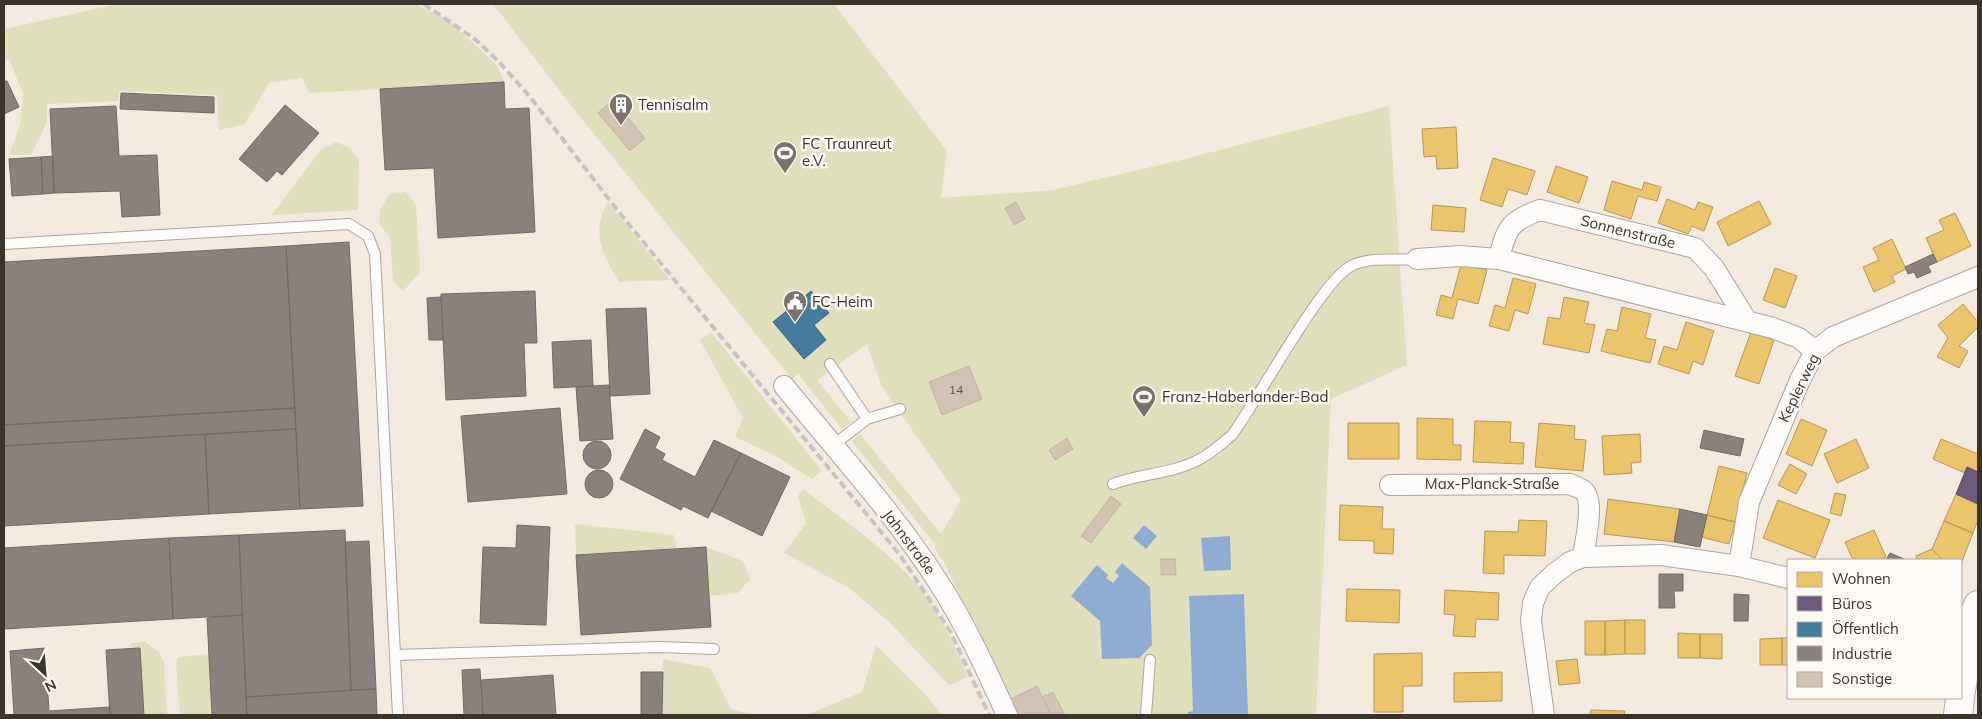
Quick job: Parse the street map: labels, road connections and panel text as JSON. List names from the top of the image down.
{
  "streets": {
    "street": [
      "Sonnenstraße",
      "Keplerweg",
      "Max-Planck-Straße",
      "Jahnstraße"
    ]
  },
  "places": {
    "building": ["Tennisalm"],
    "sports": ["FC Traunreut e.V.", "Franz-Haberlander-Bad"],
    "public building": ["FC-Heim"]
  },
  "house_numbers": ["14"],
  "legend": [
    "Wohnen",
    "Büros",
    "Öffentlich",
    "Industrie",
    "Sonstige"
  ],
  "north": "bottom right"
}
